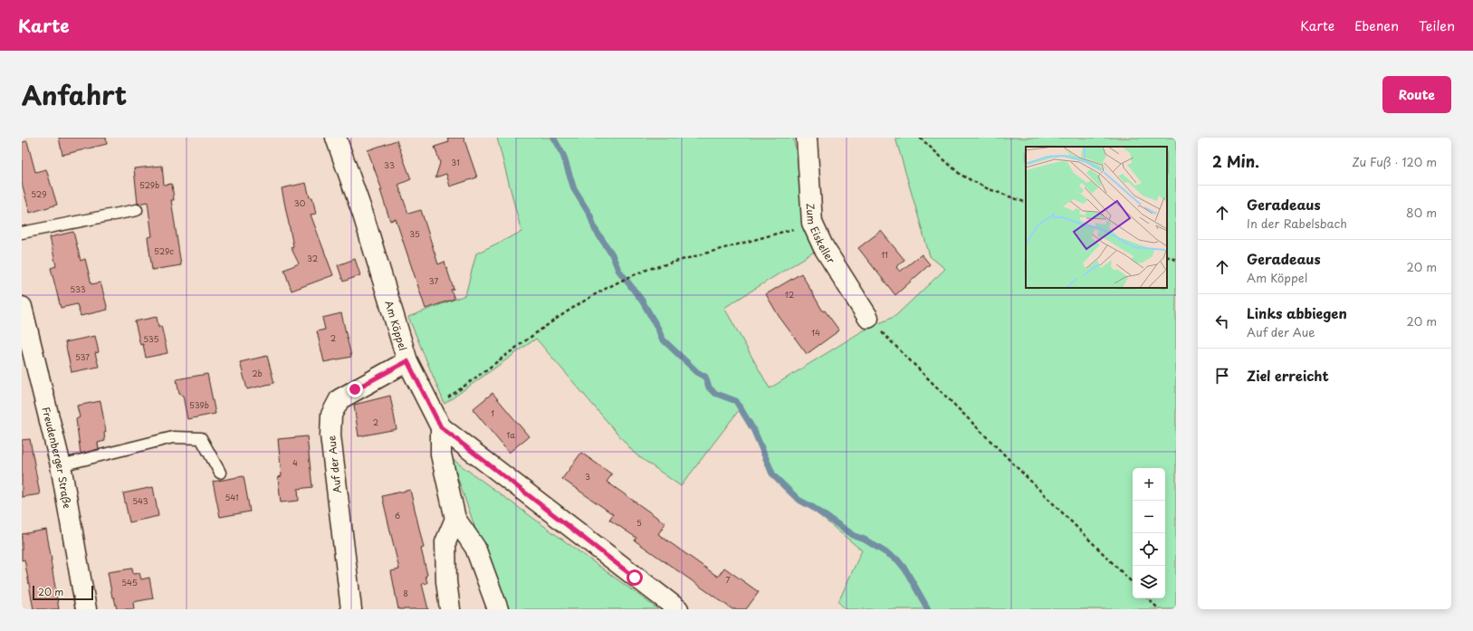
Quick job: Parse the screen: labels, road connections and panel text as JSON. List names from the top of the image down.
{
  "streets": {
    "street": [
      "Zum Eiskeller",
      "Am Köppel",
      "Freudenberger Straße",
      "Auf der Aue"
    ]
  },
  "crossings": [
    ["Am Köppel", "Auf der Aue"]
  ],
  "house_numbers": [
    "31",
    "33",
    "529b",
    "529",
    "30",
    "35",
    "529c",
    "11",
    "32",
    "37",
    "533",
    "12",
    "14",
    "2",
    "535",
    "537",
    "2b",
    "539b",
    "1",
    "2",
    "1a",
    "4",
    "3",
    "541",
    "543",
    "6",
    "5",
    "7",
    "545",
    "8"
  ],
  "scale_bar": "20 m",
  "page": {
    "header": "Karte",
    "nav": ["Karte", "Ebenen", "Teilen"],
    "title": "Anfahrt",
    "buttons": "Route",
    "heading": ["2 Min.", "Zu Fuß · 120 m"],
    "list": [
      ["Geradeaus", "In der Rabelsbach", "80 m"],
      ["Geradeaus", "Am Köppel", "20 m"],
      ["Links abbiegen", "Auf der Aue", "20 m"],
      "Ziel erreicht"
    ],
    "map_buttons": ["+", "−"],
    "scale": "20 m"
  }
}
